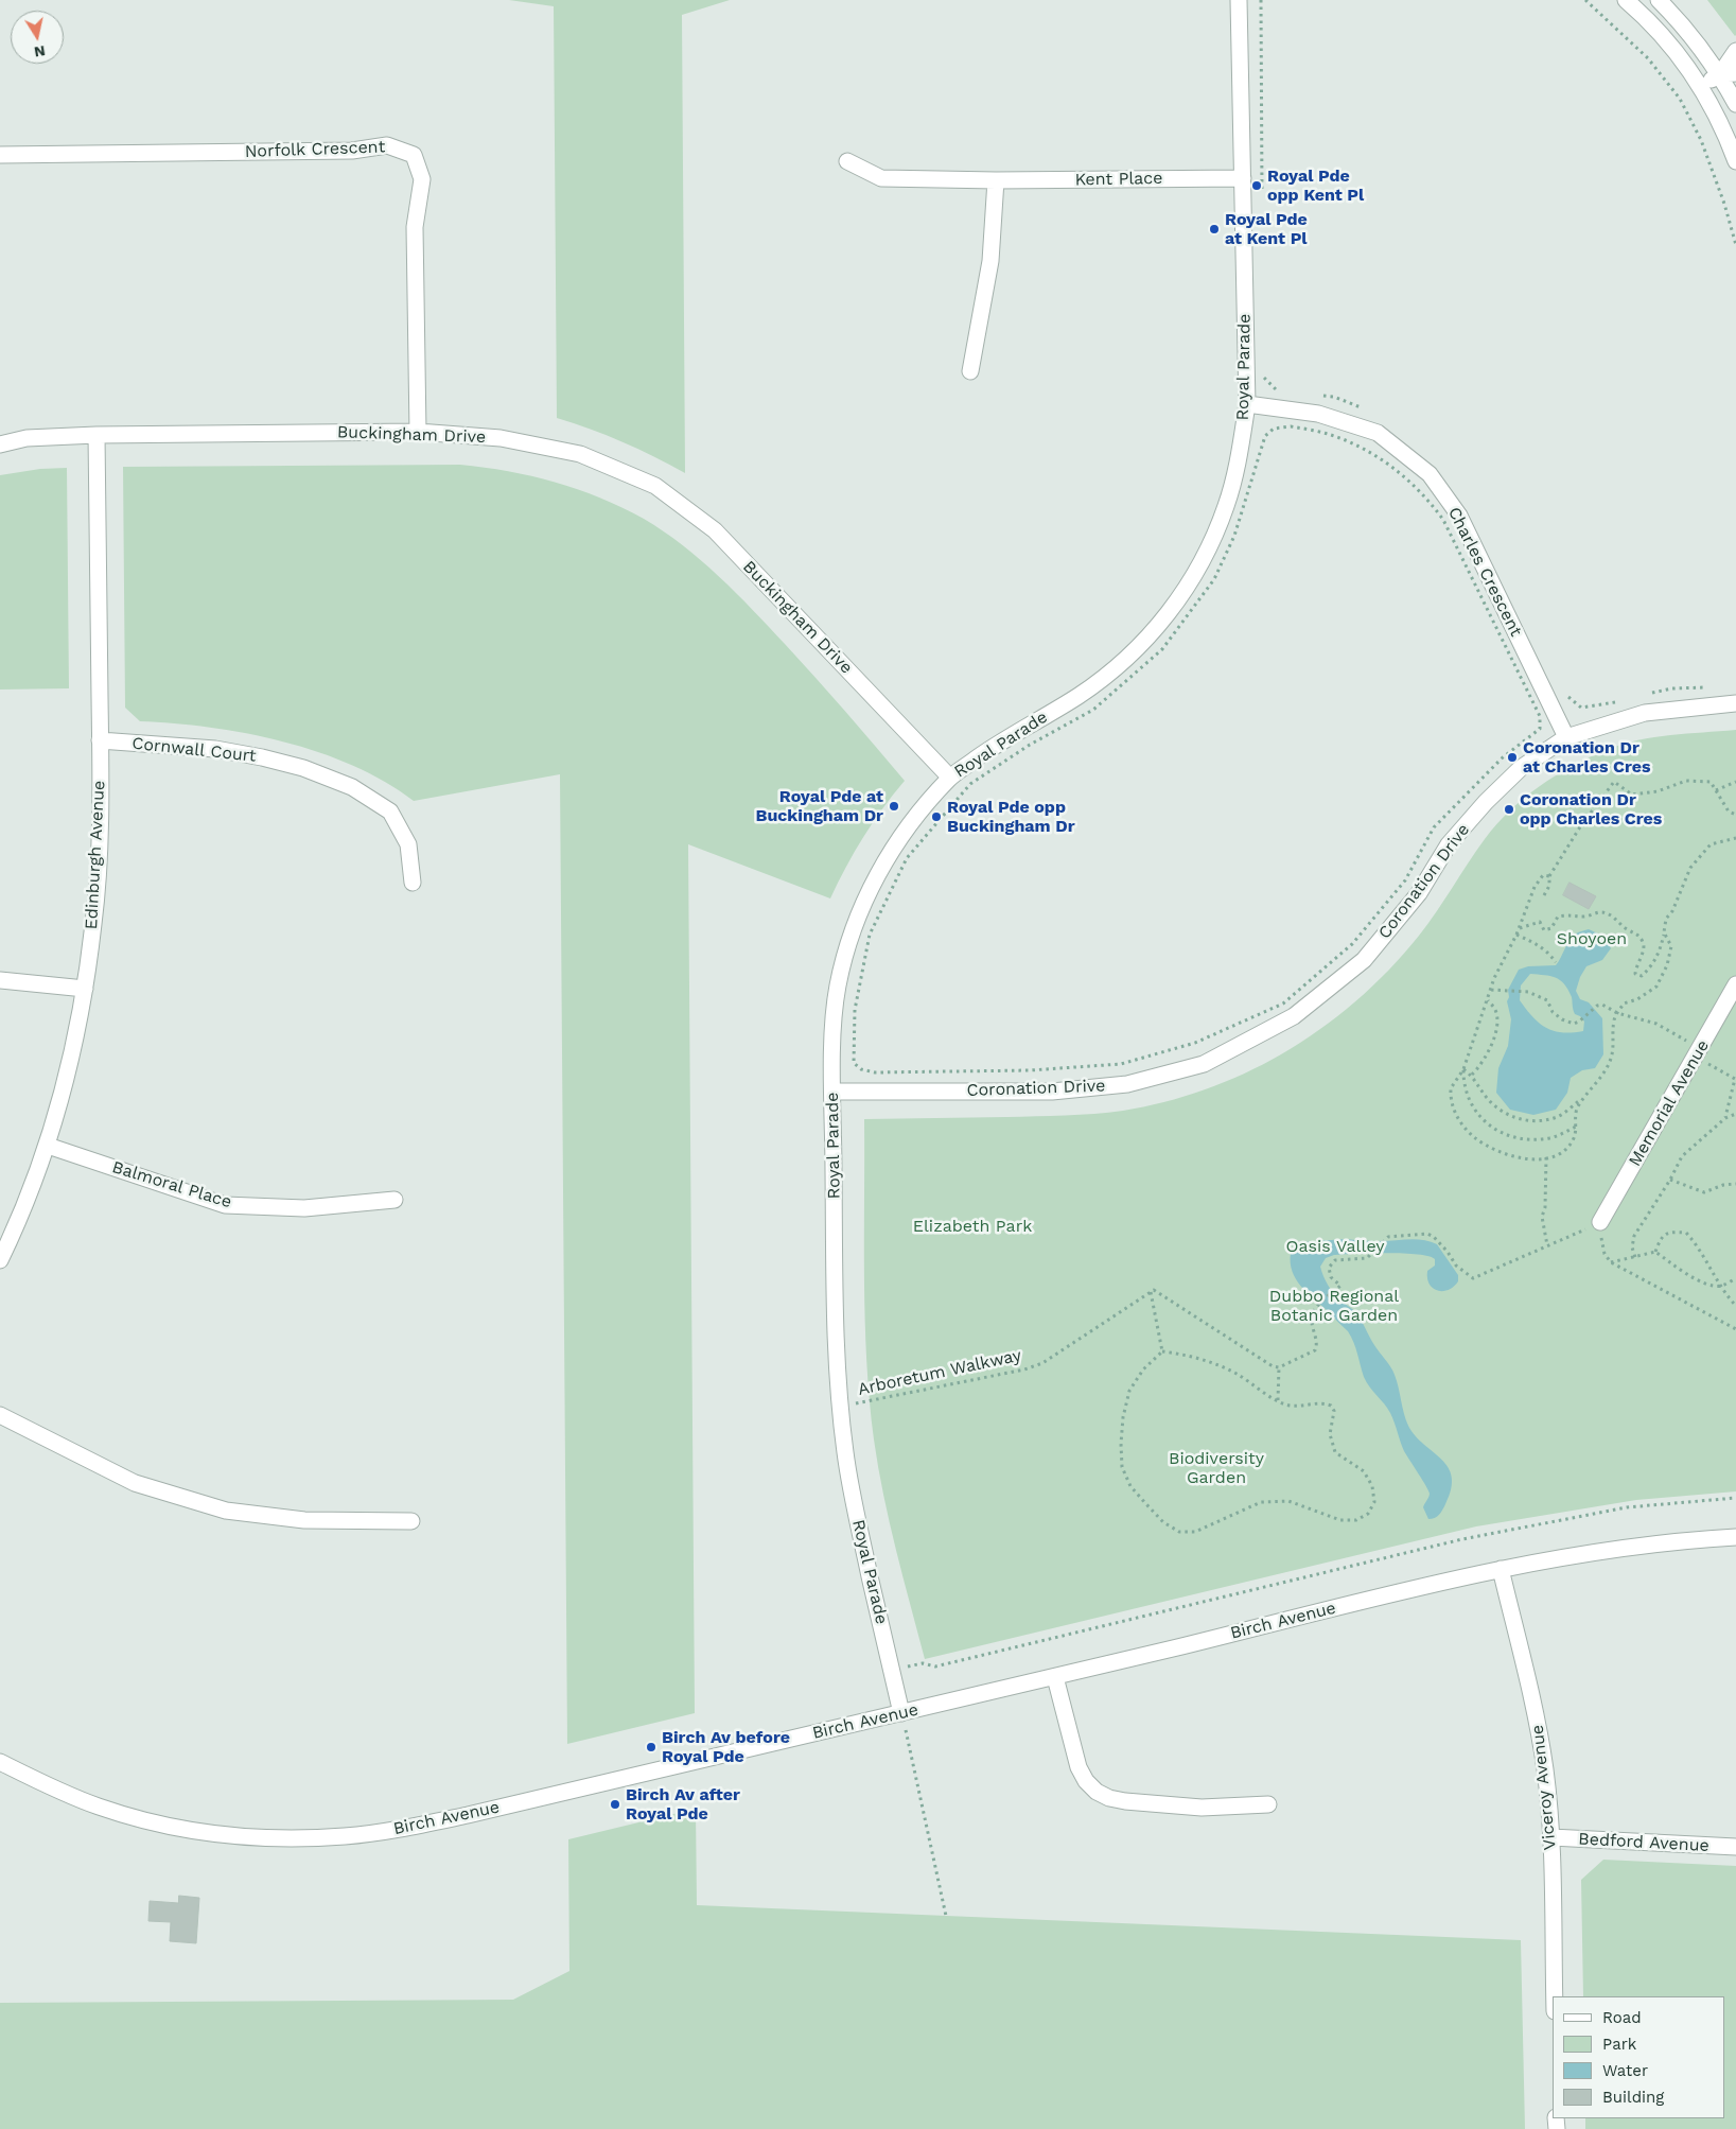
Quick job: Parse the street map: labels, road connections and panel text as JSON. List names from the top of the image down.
{
  "streets": {
    "street": [
      "Norfolk Crescent",
      "Kent Place",
      "Royal Parade",
      "Buckingham Drive",
      "Charles Crescent",
      "Cornwall Court",
      "Edinburgh Avenue",
      "Coronation Drive",
      "Memorial Avenue",
      "Balmoral Place",
      "Birch Avenue",
      "Viceroy Avenue",
      "Bedford Avenue"
    ],
    "path": ["Arboretum Walkway"]
  },
  "crossings": [
    ["Norfolk Crescent", "Buckingham Drive"],
    ["Kent Place", "Royal Parade"],
    ["Royal Parade", "Buckingham Drive"],
    ["Royal Parade", "Charles Crescent"],
    ["Royal Parade", "Coronation Drive"],
    ["Royal Parade", "Arboretum Walkway"],
    ["Royal Parade", "Birch Avenue"],
    ["Buckingham Drive", "Edinburgh Avenue"],
    ["Charles Crescent", "Coronation Drive"],
    ["Cornwall Court", "Edinburgh Avenue"],
    ["Edinburgh Avenue", "Balmoral Place"],
    ["Birch Avenue", "Viceroy Avenue"],
    ["Viceroy Avenue", "Bedford Avenue"]
  ],
  "parks": [
    "Shoyoen",
    "Elizabeth Park",
    "Oasis Valley",
    "Dubbo Regional Botanic Garden",
    "Biodiversity Garden"
  ],
  "places": [
    "Royal Pde opp Kent Pl",
    "Royal Pde at Kent Pl",
    "Coronation Dr at Charles Cres",
    "Royal Pde at Buckingham Dr",
    "Coronation Dr opp Charles Cres",
    "Royal Pde opp Buckingham Dr",
    "Birch Av before Royal Pde",
    "Birch Av after Royal Pde"
  ],
  "legend": [
    "Road",
    "Park",
    "Water",
    "Building"
  ],
  "north": "bottom"
}
